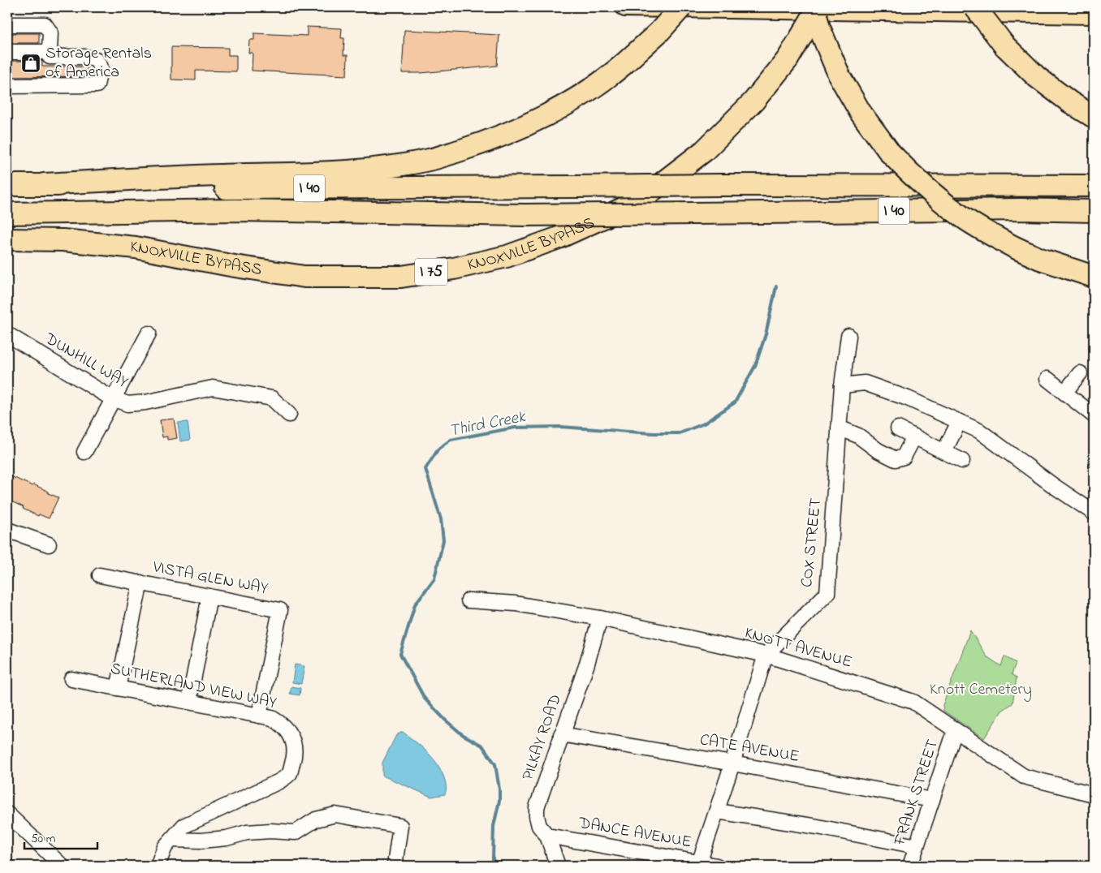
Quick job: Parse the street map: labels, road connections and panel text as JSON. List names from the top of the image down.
{
  "streets": {
    "highway": ["I 40", "KNOXVILLE BYPASS", "I 75"],
    "street": [
      "DUNHILL WAY",
      "COX STREET",
      "VISTA GLEN WAY",
      "KNOTT AVENUE",
      "SUTHERLAND VIEW WAY",
      "PILKAY ROAD",
      "CATE AVENUE",
      "FRANK STREET",
      "DANCE AVENUE"
    ]
  },
  "crossings": [
    ["COX STREET", "KNOTT AVENUE"],
    ["COX STREET", "CATE AVENUE"],
    ["COX STREET", "DANCE AVENUE"],
    ["VISTA GLEN WAY", "SUTHERLAND VIEW WAY"],
    ["KNOTT AVENUE", "PILKAY ROAD"],
    ["KNOTT AVENUE", "FRANK STREET"],
    ["PILKAY ROAD", "CATE AVENUE"],
    ["PILKAY ROAD", "DANCE AVENUE"],
    ["CATE AVENUE", "FRANK STREET"]
  ],
  "water": ["Third Creek"],
  "parks": ["Knott Cemetery"],
  "places": {
    "shop": ["Storage Rentals of America"]
  },
  "scale_bar": "50 m"
}
